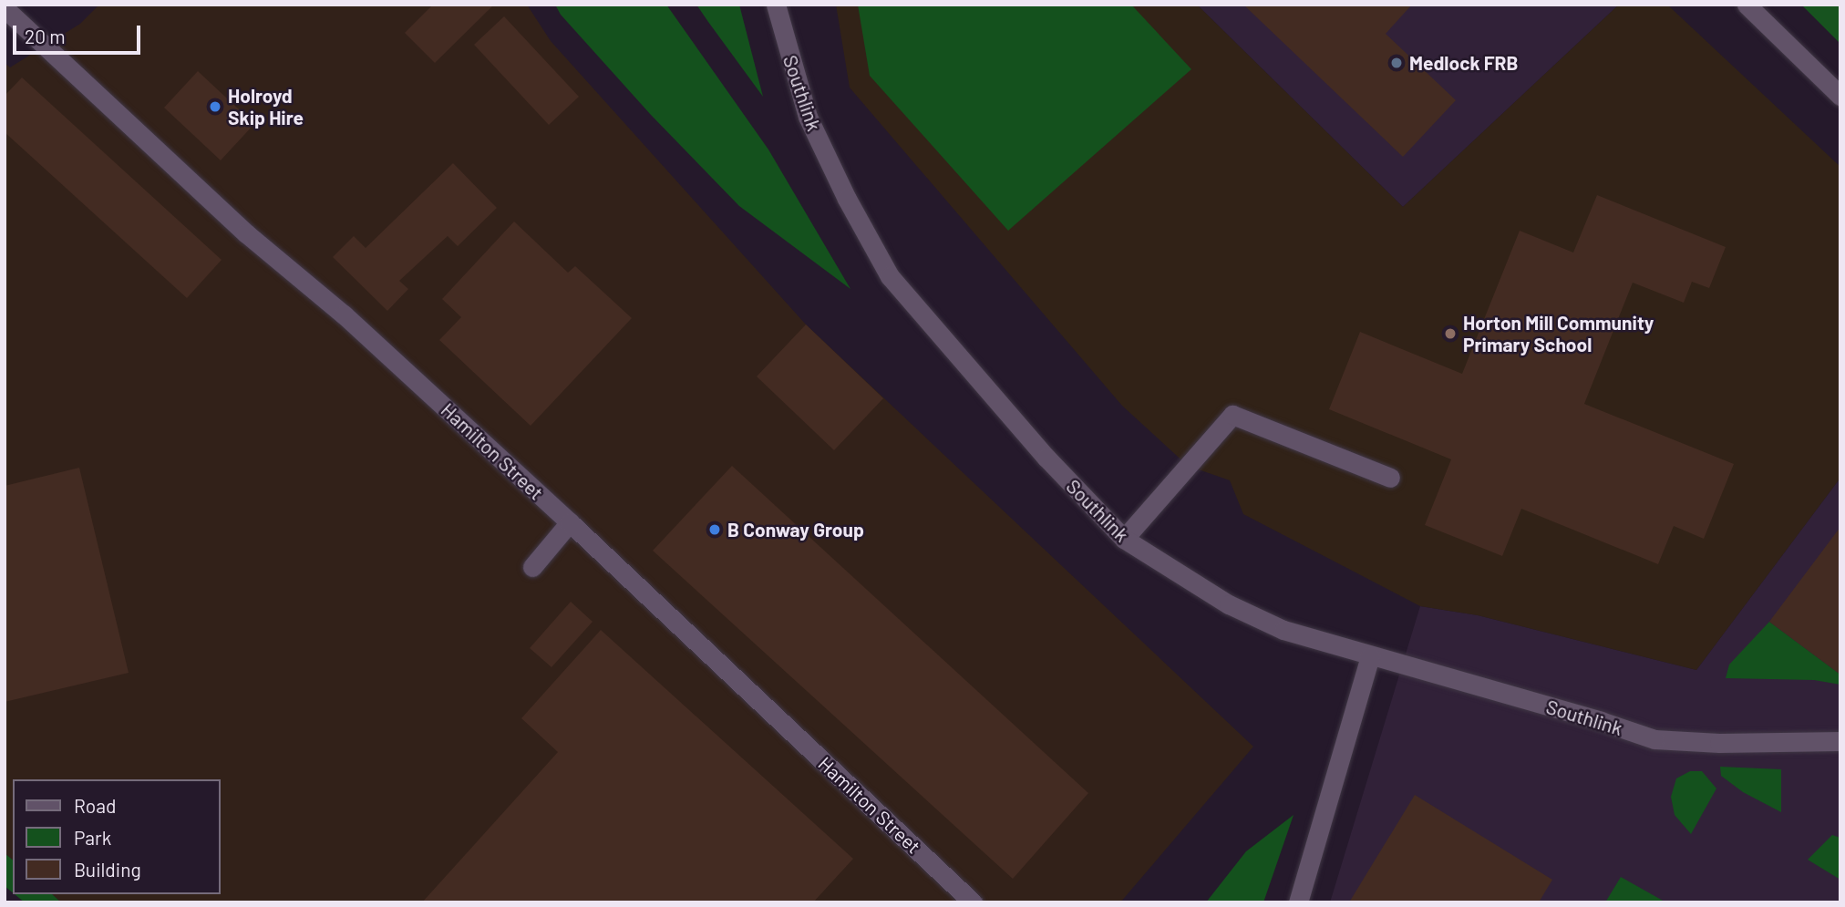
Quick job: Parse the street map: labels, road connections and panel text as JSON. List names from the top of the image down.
{
  "streets": {
    "street": ["Southlink", "Hamilton Street"]
  },
  "places": [
    "Medlock FRB",
    "Holroyd Skip Hire",
    "Horton Mill Community Primary School",
    "B Conway Group"
  ],
  "legend": ["Road", "Park", "Building"],
  "scale_bar": "20 m"
}
